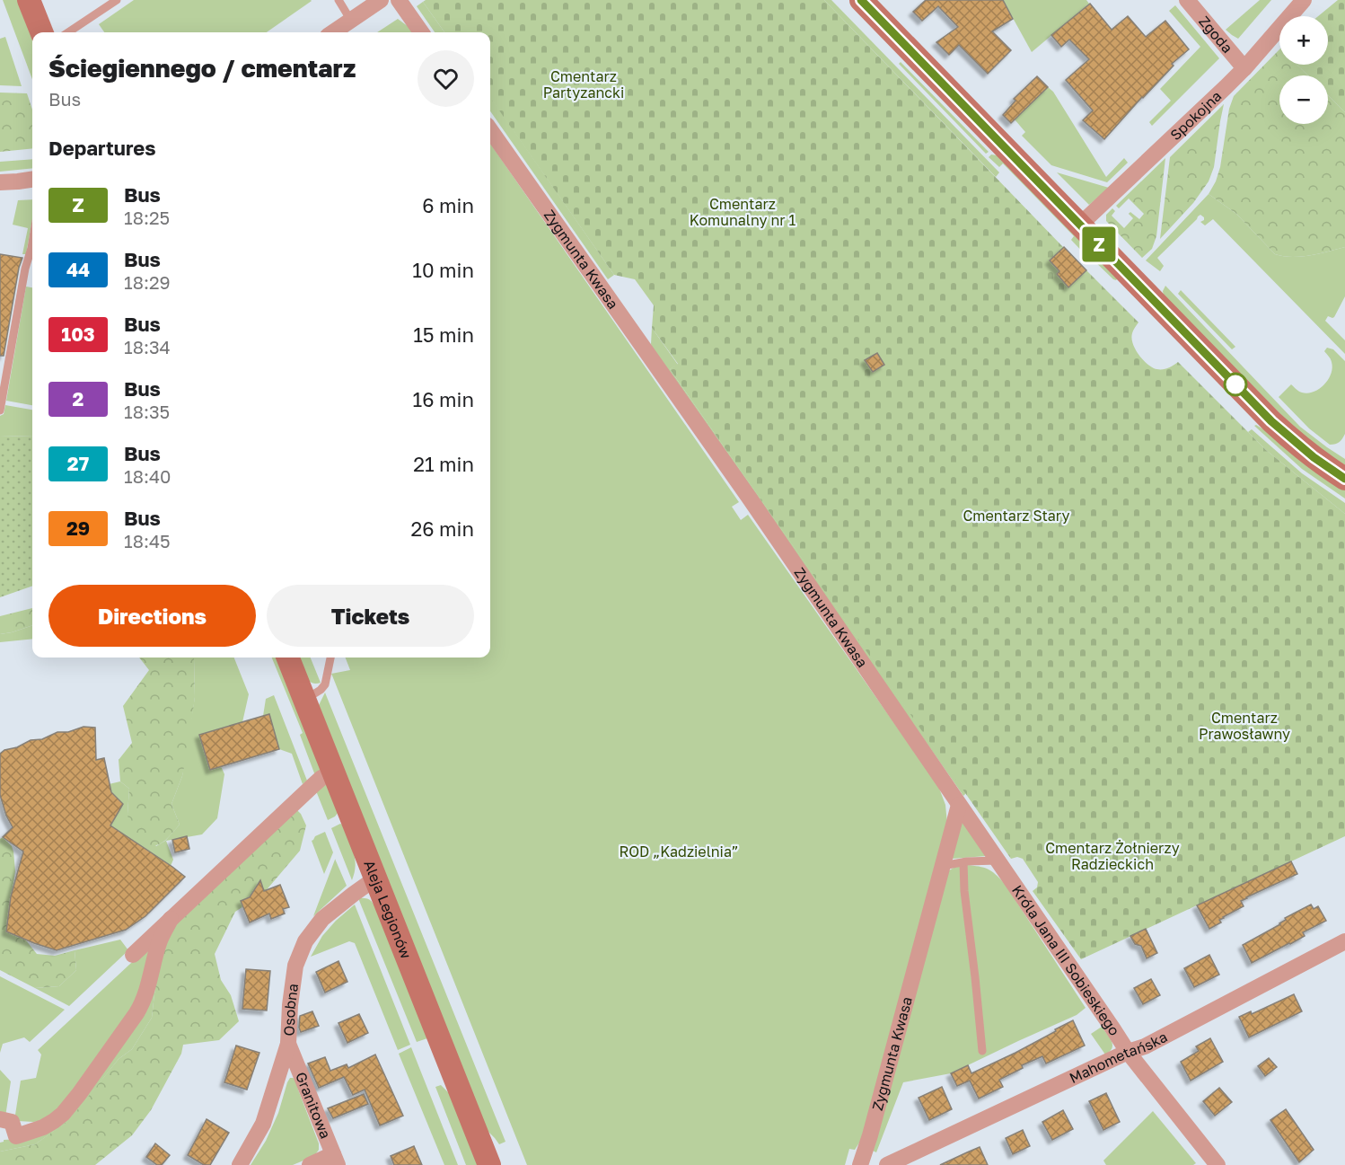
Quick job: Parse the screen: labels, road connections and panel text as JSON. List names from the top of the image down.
{
  "streets": {
    "street": [
      "Zgoda",
      "Spokojna",
      "Zygmunta Kwasa",
      "Aleja Legionów",
      "Króla Jana III Sobieskiego",
      "Osobna",
      "Mahometańska",
      "Granitowa"
    ]
  },
  "crossings": [
    ["Zgoda", "Spokojna"],
    ["Zygmunta Kwasa", "Króla Jana III Sobieskiego"],
    ["Aleja Legionów", "Osobna"],
    ["Króla Jana III Sobieskiego", "Mahometańska"],
    ["Osobna", "Granitowa"]
  ],
  "parks": [
    "Cmentarz Partyzancki",
    "Cmentarz Komunalny nr 1",
    "Cmentarz Stary",
    "Cmentarz Prawosławny",
    "Cmentarz Żołnierzy Radzieckich",
    "ROD „Kadzielnia”"
  ],
  "lines": ["bus line Z"],
  "page": {
    "on_map": "Z",
    "map_buttons": ["+", "−"],
    "heading": [
      ["Ściegiennego / cmentarz", "Bus"],
      "Departures"
    ],
    "list": [
      {
        "mark": "Z",
        "name": "Bus",
        "note": "18:25",
        "value": "6 min"
      },
      {
        "mark": "44",
        "name": "Bus",
        "note": "18:29",
        "value": "10 min"
      },
      {
        "mark": "103",
        "name": "Bus",
        "note": "18:34",
        "value": "15 min"
      },
      {
        "mark": "2",
        "name": "Bus",
        "note": "18:35",
        "value": "16 min"
      },
      {
        "mark": "27",
        "name": "Bus",
        "note": "18:40",
        "value": "21 min"
      },
      {
        "mark": "29",
        "name": "Bus",
        "note": "18:45",
        "value": "26 min"
      }
    ],
    "buttons": ["Directions", "Tickets"]
  }
}
